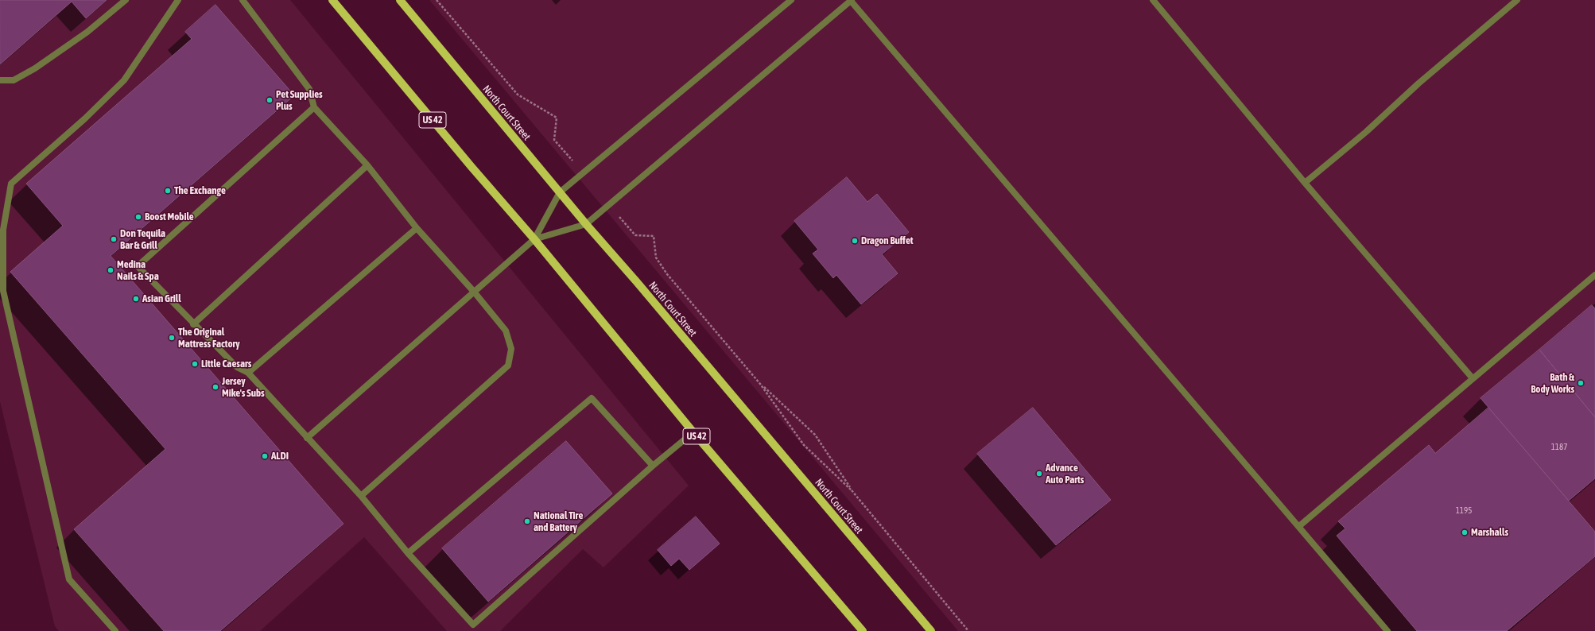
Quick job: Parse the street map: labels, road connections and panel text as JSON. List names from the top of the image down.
{
  "streets": {
    "main road": ["North Court Street", "US 42"]
  },
  "places": [
    "Pet Supplies Plus",
    "The Exchange",
    "Boost Mobile",
    "Don Tequila Bar & Grill",
    "Dragon Buffet",
    "Medina Nails & Spa",
    "Asian Grill",
    "The Original Mattress Factory",
    "Little Caesars",
    "Bath & Body Works",
    "Jersey Mike's Subs",
    "ALDI",
    "Advance Auto Parts",
    "National Tire and Battery",
    "Marshalls"
  ],
  "house_numbers": ["1187", "1195"]
}
